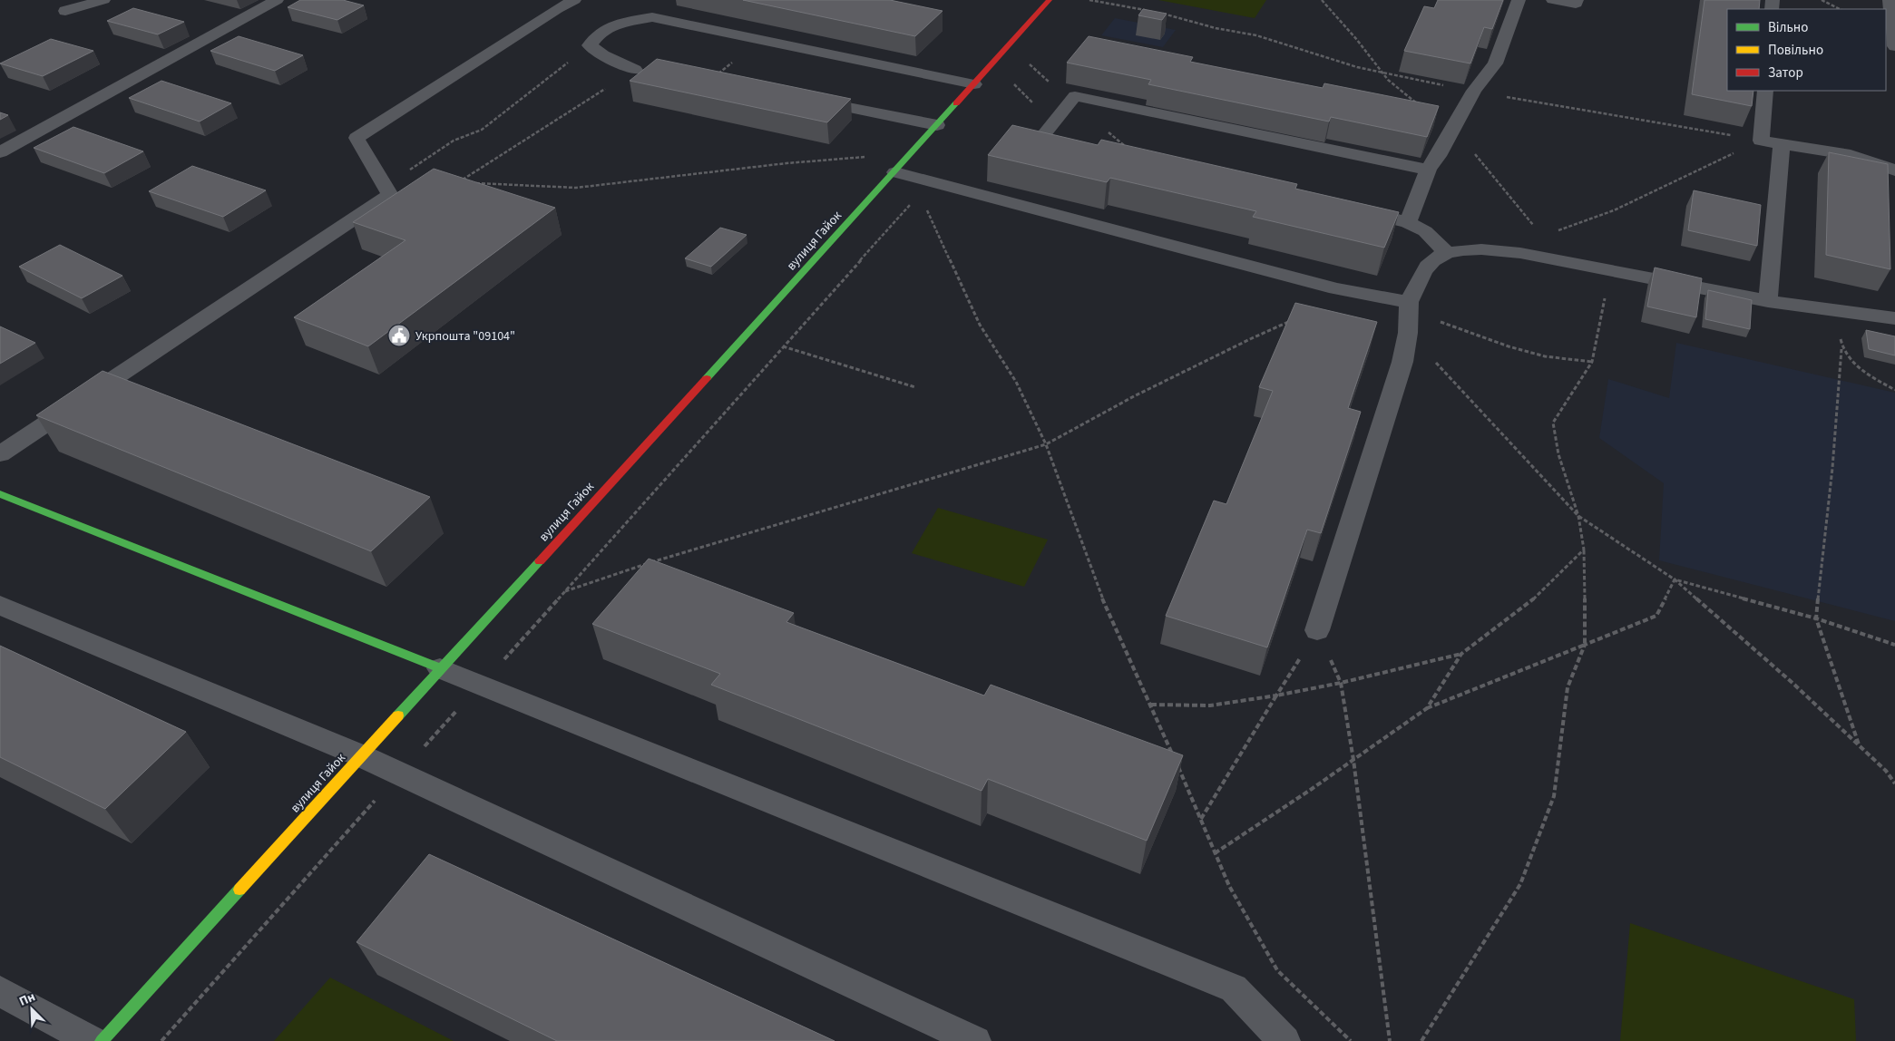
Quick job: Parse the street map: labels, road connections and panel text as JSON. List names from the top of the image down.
{
  "streets": {
    "street": ["вулиця Гайок"]
  },
  "places": {
    "public building": ["Укрпошта \"09104\""]
  },
  "legend": ["Вільно", "Повільно", "Затор"],
  "north": "top left"
}
